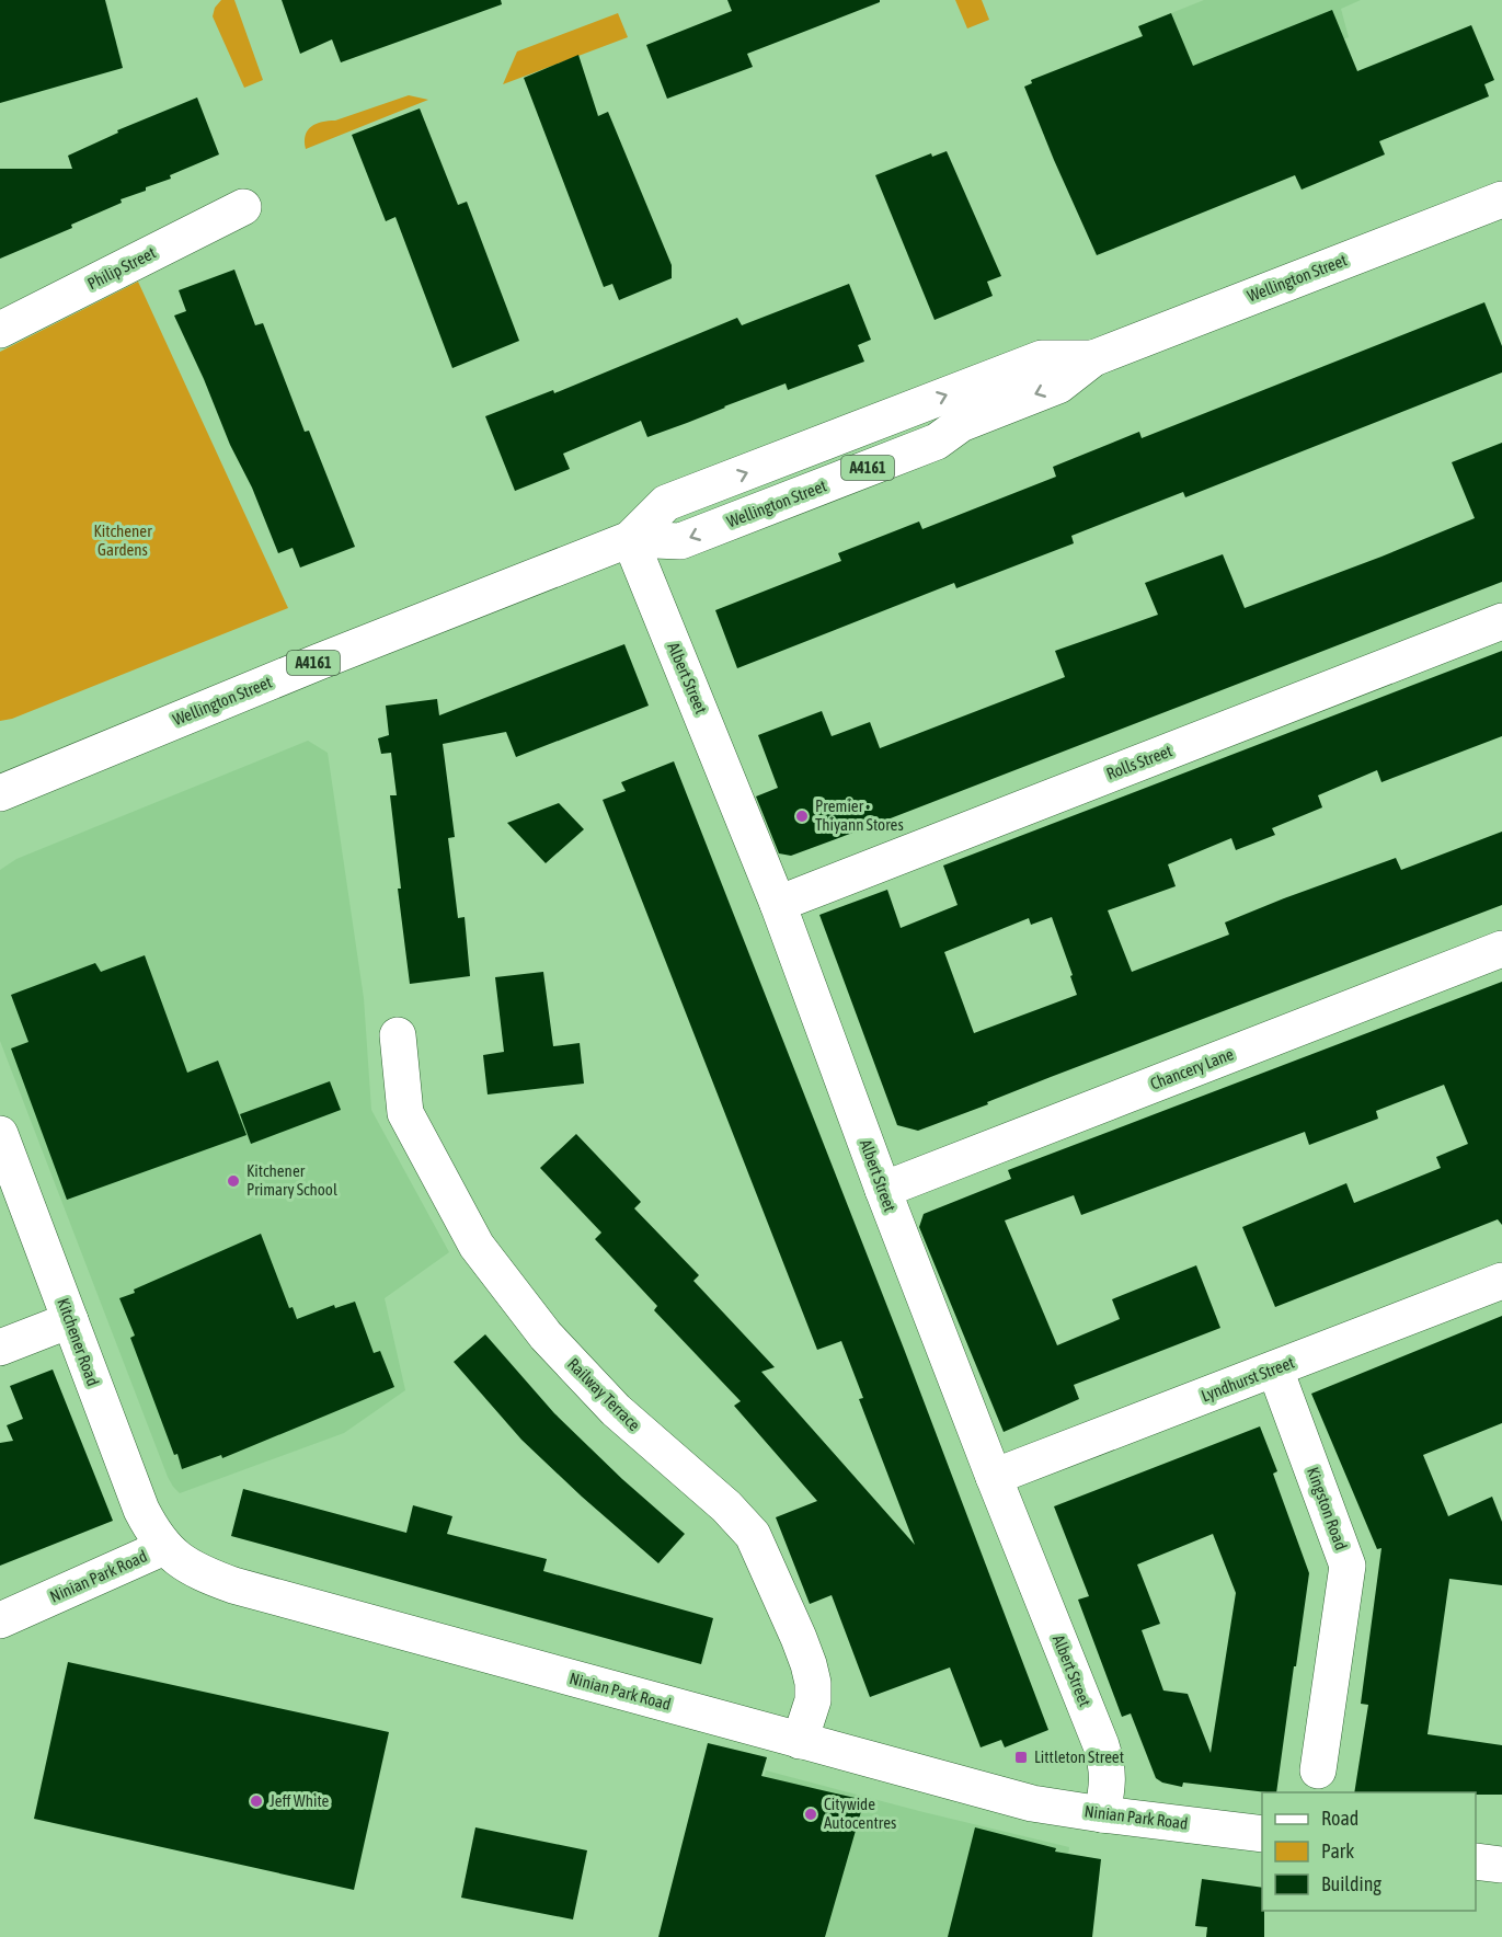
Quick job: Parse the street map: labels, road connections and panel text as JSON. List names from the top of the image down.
{
  "streets": {
    "street": [
      "Philip Street",
      "Wellington Street",
      "A4161",
      "Albert Street",
      "Rolls Street",
      "Chancery Lane",
      "Kitchener Road",
      "Lyndhurst Street",
      "Railway Terrace",
      "Kingston Road",
      "Ninian Park Road"
    ]
  },
  "crossings": [
    ["Wellington Street", "Albert Street"],
    ["Albert Street", "Rolls Street"],
    ["Albert Street", "Chancery Lane"],
    ["Albert Street", "Lyndhurst Street"],
    ["Albert Street", "Ninian Park Road"],
    ["Kitchener Road", "Ninian Park Road"],
    ["Lyndhurst Street", "Kingston Road"],
    ["Railway Terrace", "Ninian Park Road"]
  ],
  "parks": ["Kitchener Gardens"],
  "places": {
    "other": [
      "Premier - Thiyann Stores",
      "Kitchener Primary School",
      "Jeff White",
      "Citywide Autocentres"
    ],
    "transit": ["Littleton Street"]
  },
  "legend": ["Road", "Park", "Building"]
}
